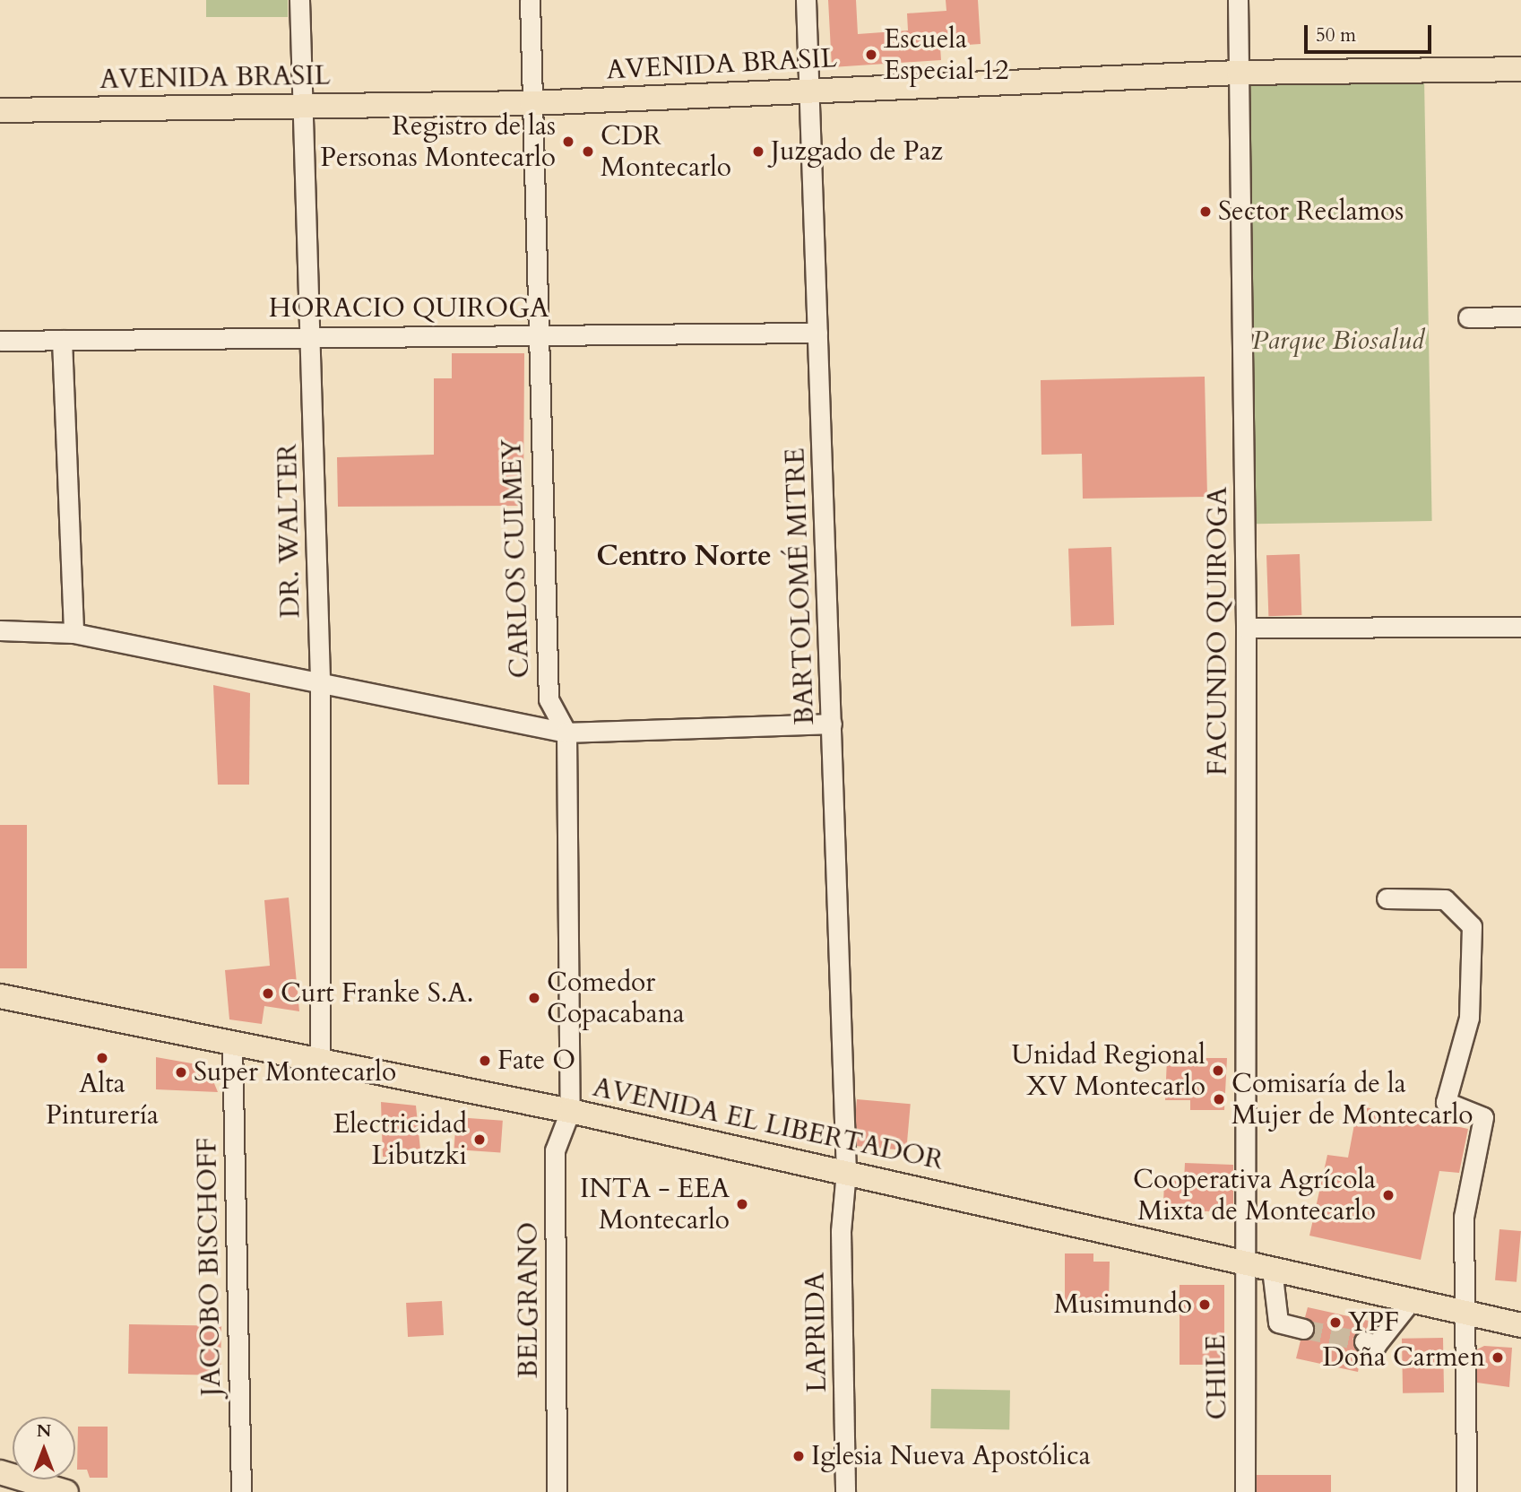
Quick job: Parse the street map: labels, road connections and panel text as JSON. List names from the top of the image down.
{
  "streets": {
    "main road": ["AVENIDA BRASIL", "AVENIDA EL LIBERTADOR"],
    "street": [
      "HORACIO QUIROGA",
      "DR. WALTER",
      "CARLOS CULMEY",
      "BARTOLOMÉ MITRE",
      "FACUNDO QUIROGA",
      "JACOBO BISCHOFF",
      "BELGRANO",
      "LAPRIDA",
      "CHILE"
    ]
  },
  "crossings": [
    ["AVENIDA BRASIL", "DR. WALTER"],
    ["AVENIDA BRASIL", "CARLOS CULMEY"],
    ["AVENIDA BRASIL", "BARTOLOMÉ MITRE"],
    ["AVENIDA BRASIL", "FACUNDO QUIROGA"],
    ["HORACIO QUIROGA", "DR. WALTER"],
    ["HORACIO QUIROGA", "CARLOS CULMEY"],
    ["HORACIO QUIROGA", "BARTOLOMÉ MITRE"],
    ["DR. WALTER", "AVENIDA EL LIBERTADOR"],
    ["CARLOS CULMEY", "AVENIDA EL LIBERTADOR"],
    ["CARLOS CULMEY", "BELGRANO"],
    ["BARTOLOMÉ MITRE", "AVENIDA EL LIBERTADOR"],
    ["BARTOLOMÉ MITRE", "LAPRIDA"],
    ["FACUNDO QUIROGA", "AVENIDA EL LIBERTADOR"],
    ["FACUNDO QUIROGA", "CHILE"],
    ["AVENIDA EL LIBERTADOR", "JACOBO BISCHOFF"],
    ["AVENIDA EL LIBERTADOR", "BELGRANO"],
    ["AVENIDA EL LIBERTADOR", "LAPRIDA"],
    ["AVENIDA EL LIBERTADOR", "CHILE"]
  ],
  "districts": ["Centro Norte"],
  "parks": ["Parque Biosalud"],
  "places": [
    "Escuela Especial 12",
    "Registro de las Personas Montecarlo",
    "CDR Montecarlo",
    "Juzgado de Paz",
    "Sector Reclamos",
    "Curt Franke S.A.",
    "Comedor Copacabana",
    "Alta Pinturería",
    "Fate O",
    "Unidad Regional XV Montecarlo",
    "Super Montecarlo",
    "Comisaría de la Mujer de Montecarlo",
    "Electricidad Libutzki",
    "Cooperativa Agrícola Mixta de Montecarlo",
    "INTA - EEA Montecarlo",
    "Musimundo",
    "YPF",
    "Doña Carmen",
    "Iglesia Nueva Apostólica"
  ],
  "scale_bar": "50 m",
  "north": "top"
}
